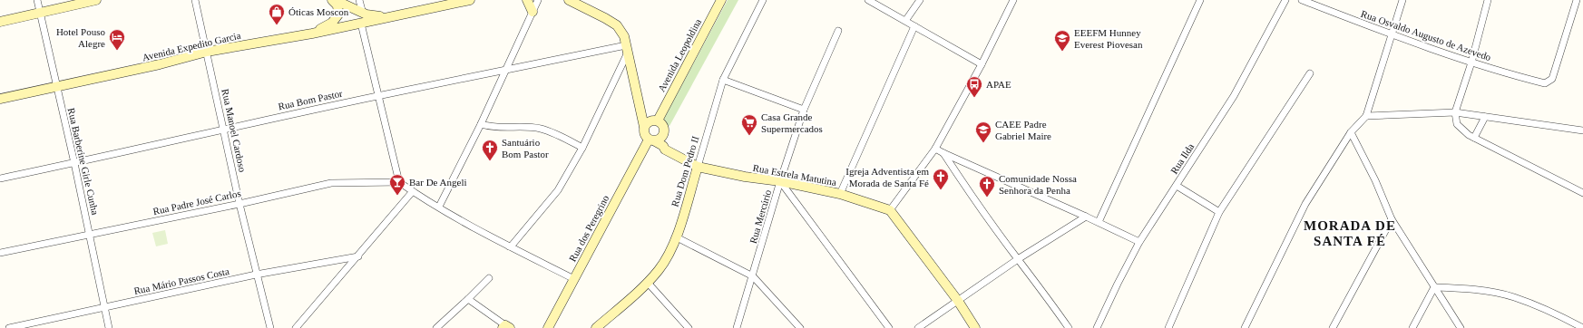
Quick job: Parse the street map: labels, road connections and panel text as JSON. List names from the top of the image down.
{
  "streets": {
    "street": [
      "Rua Osvaldo Augusto de Azevedo",
      "Avenida Expedito Garcia",
      "Avenida Leopoldina",
      "Rua Bom Pastor",
      "Rua Manoel Cardoso",
      "Rua Ilda",
      "Rua Barberine Girle Cunha",
      "Rua Dom Pedro II",
      "Rua Estrela Matutina",
      "Rua Padre José Carlos",
      "Rua Mercúrio",
      "Rua dos Peregrino",
      "Rua Mário Passos Costa"
    ]
  },
  "crossings": [
    ["Avenida Expedito Garcia", "Rua Manoel Cardoso"],
    ["Avenida Expedito Garcia", "Rua Barberine Girle Cunha"],
    ["Avenida Leopoldina", "Rua Estrela Matutina"],
    ["Avenida Leopoldina", "Rua dos Peregrino"],
    ["Rua Bom Pastor", "Rua Manoel Cardoso"],
    ["Rua Bom Pastor", "Rua Barberine Girle Cunha"],
    ["Rua Manoel Cardoso", "Rua Padre José Carlos"],
    ["Rua Manoel Cardoso", "Rua Mário Passos Costa"],
    ["Rua Barberine Girle Cunha", "Rua Padre José Carlos"],
    ["Rua Barberine Girle Cunha", "Rua Mário Passos Costa"],
    ["Rua Dom Pedro II", "Rua Estrela Matutina"],
    ["Rua Estrela Matutina", "Rua Mercúrio"],
    ["Rua Estrela Matutina", "Rua dos Peregrino"]
  ],
  "districts": ["MORADA DE SANTA FÉ"],
  "places": {
    "shop": ["Óticas Moscon"],
    "hotel": ["Hotel Pouso Alegre"],
    "school or university": ["EEEFM Hunney Everest Piovesan", "CAEE Padre Gabriel Maire"],
    "bus stop": ["APAE"],
    "supermarket": ["Casa Grande Supermercados"],
    "church": ["Santuário Bom Pastor", "Igreja Adventista em Morada de Santa Fé", "Comunidade Nossa Senhora da Penha"],
    "bar": ["Bar De Angeli"]
  }
}
